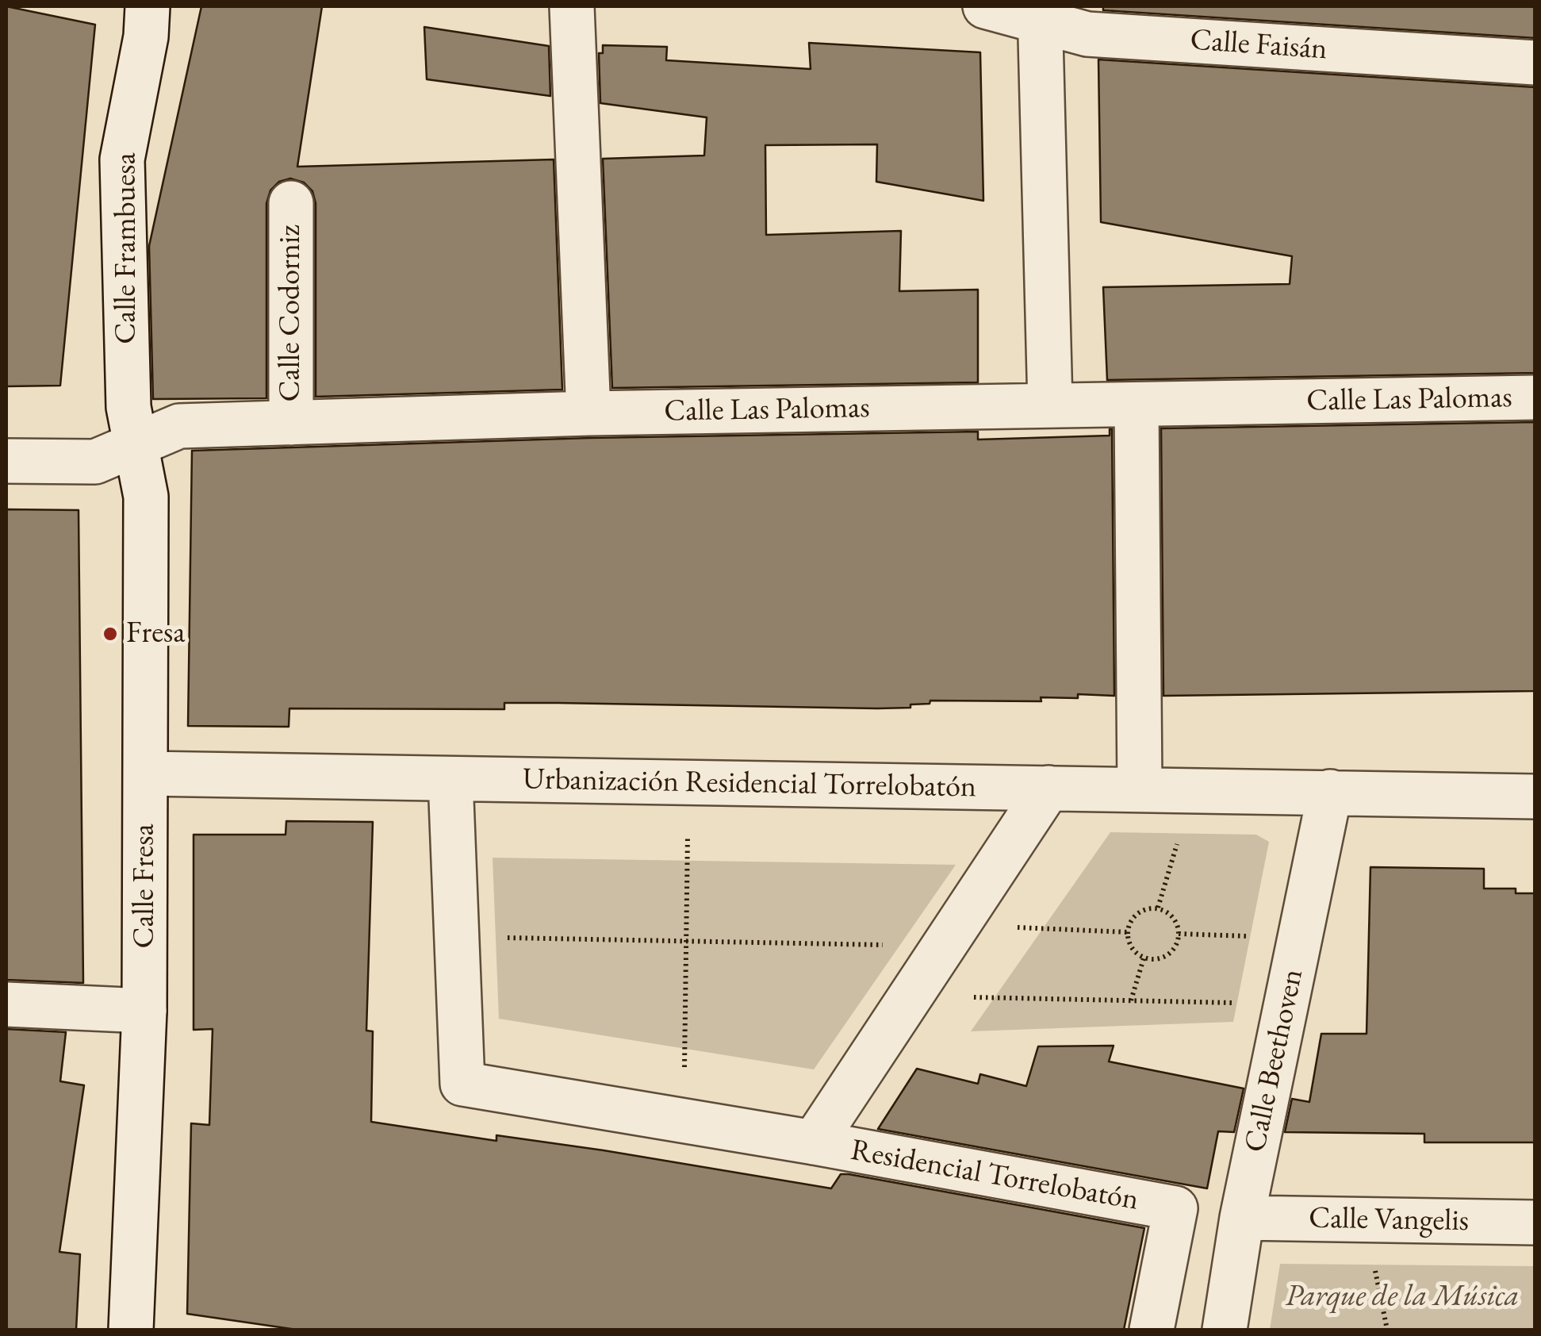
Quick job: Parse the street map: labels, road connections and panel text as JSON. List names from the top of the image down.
{
  "streets": {
    "street": [
      "Calle Faisán",
      "Calle Frambuesa",
      "Calle Codorniz",
      "Calle Las Palomas",
      "Urbanización Residencial Torrelobatón",
      "Calle Fresa",
      "Calle Beethoven",
      "Residencial Torrelobatón",
      "Calle Vangelis"
    ]
  },
  "crossings": [
    ["Calle Frambuesa", "Calle Las Palomas"],
    ["Calle Frambuesa", "Calle Fresa"],
    ["Calle Codorniz", "Calle Las Palomas"],
    ["Calle Las Palomas", "Calle Fresa"],
    ["Urbanización Residencial Torrelobatón", "Calle Fresa"],
    ["Urbanización Residencial Torrelobatón", "Calle Beethoven"],
    ["Calle Beethoven", "Calle Vangelis"]
  ],
  "parks": ["Parque de la Música"],
  "places": ["Fresa"]
}
